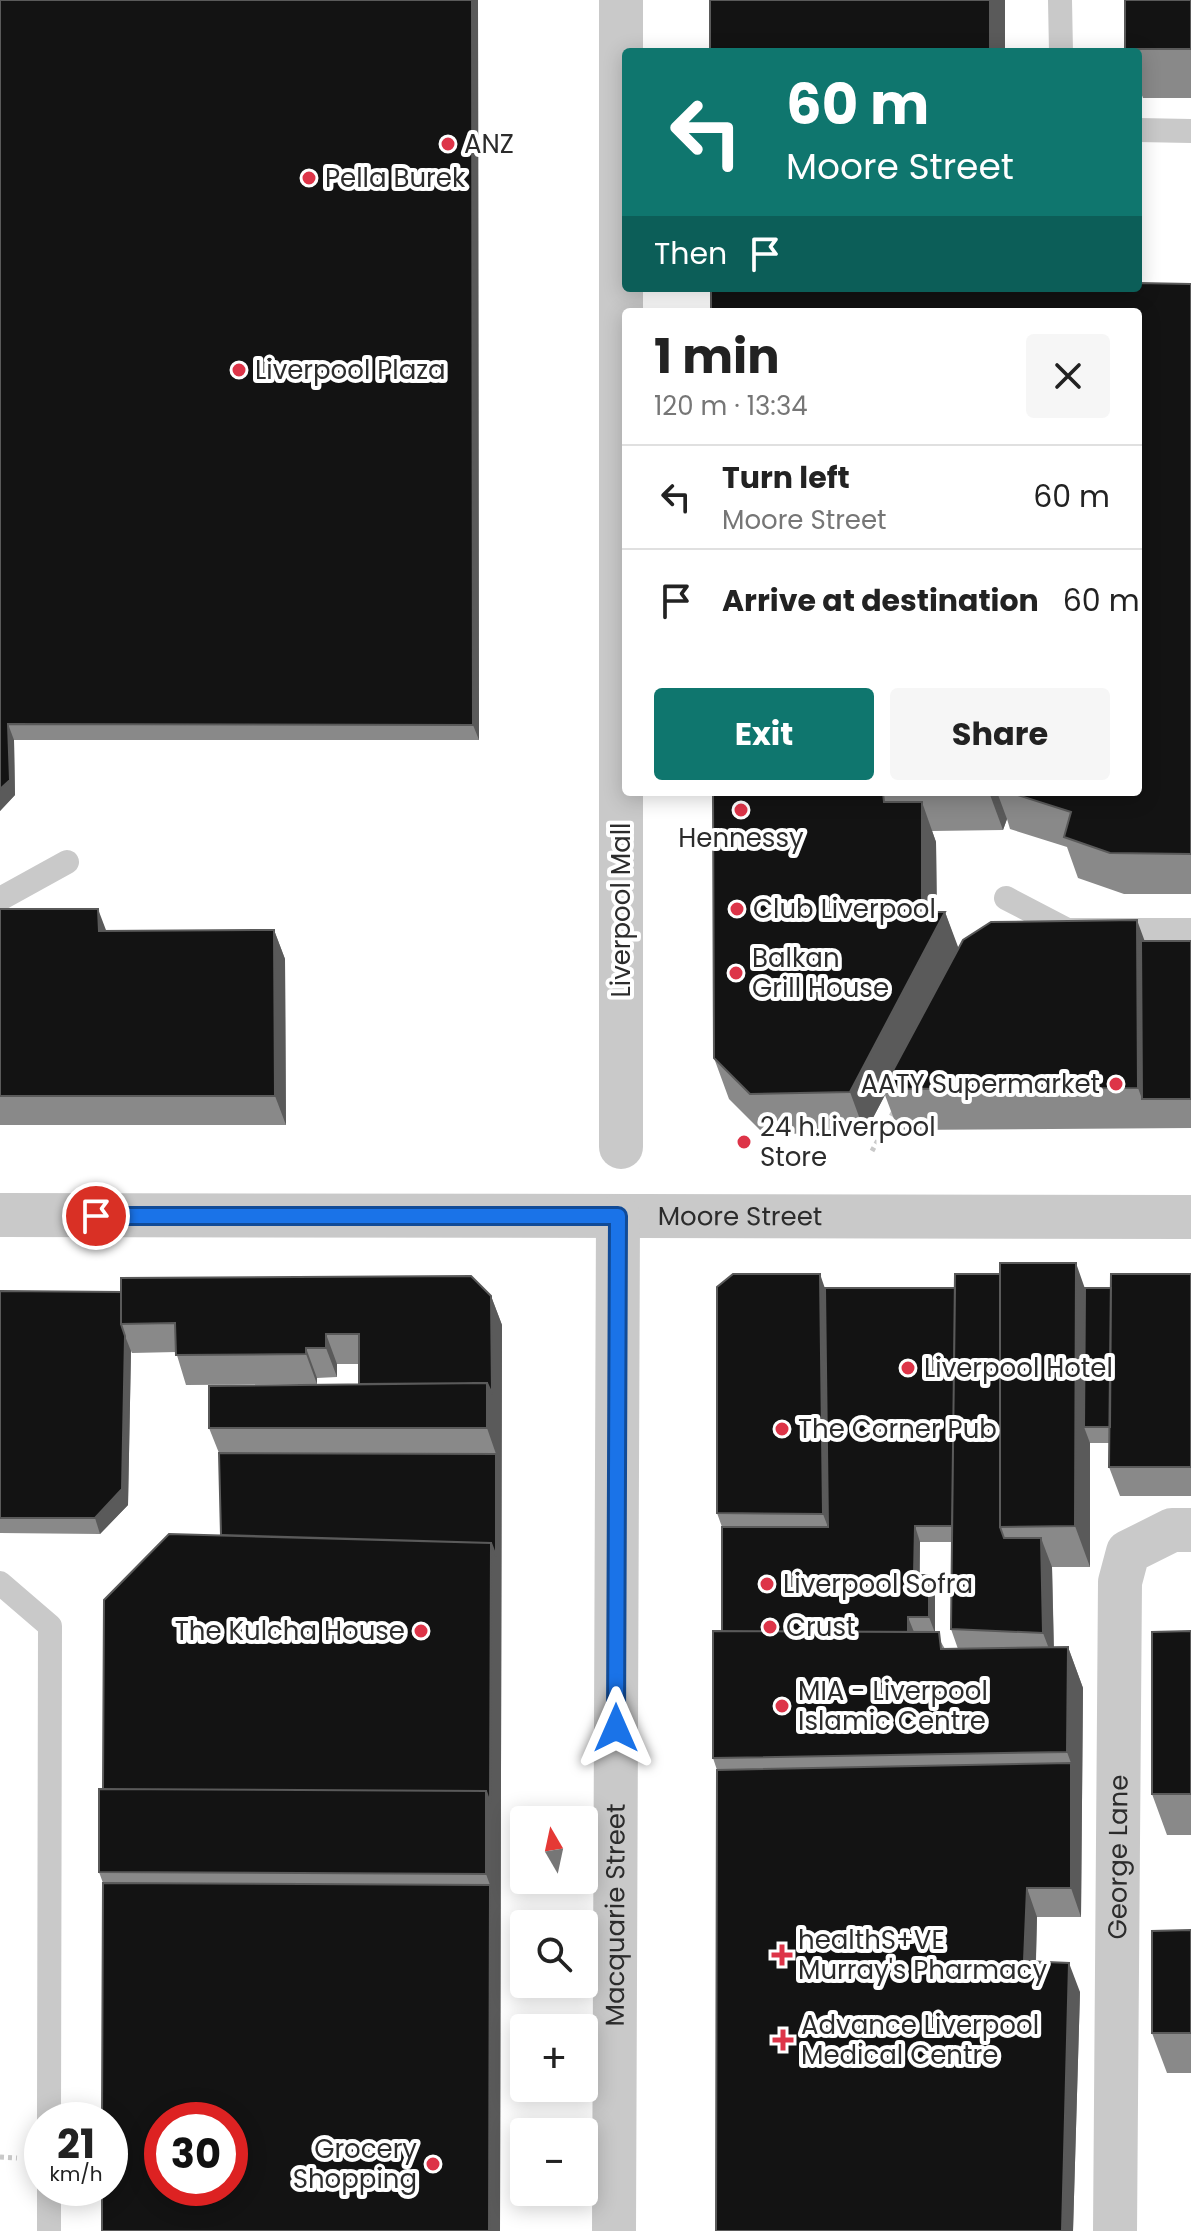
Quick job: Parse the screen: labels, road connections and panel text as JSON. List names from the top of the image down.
{
  "streets": {
    "street": [
      "Liverpool Mall",
      "Moore Street",
      "George Lane",
      "Macquarie Street"
    ]
  },
  "crossings": [
    ["Moore Street", "Macquarie Street"]
  ],
  "places": {
    "other": [
      "ANZ",
      "Pella Burek",
      "Liverpool Plaza",
      "Hennessy",
      "Club Liverpool",
      "Balkan Grill House",
      "AATY Supermarket",
      "24 h.Liverpool Store",
      "Liverpool Hotel",
      "The Corner Pub",
      "Liverpool Sofra",
      "Crust",
      "The Kulcha House",
      "MIA - Liverpool Islamic Centre",
      "Grocery Shopping"
    ],
    "health": ["healthS+VE Murray's Pharmacy", "Advance Liverpool Medical Centre"]
  },
  "north": "top",
  "page": {
    "turn": ["60 m", "Moore Street"],
    "then": "Then",
    "heading": ["1 min", "120 m · 13:34"],
    "list": [
      {
        "name": "Turn left",
        "note": "Moore Street",
        "value": "60 m"
      },
      {
        "name": "Arrive at destination",
        "value": "60 m"
      }
    ],
    "buttons": ["Exit", "Share"],
    "map_buttons": ["+", "−"],
    "speed": "21 km/h",
    "limit": "30"
  }
}
